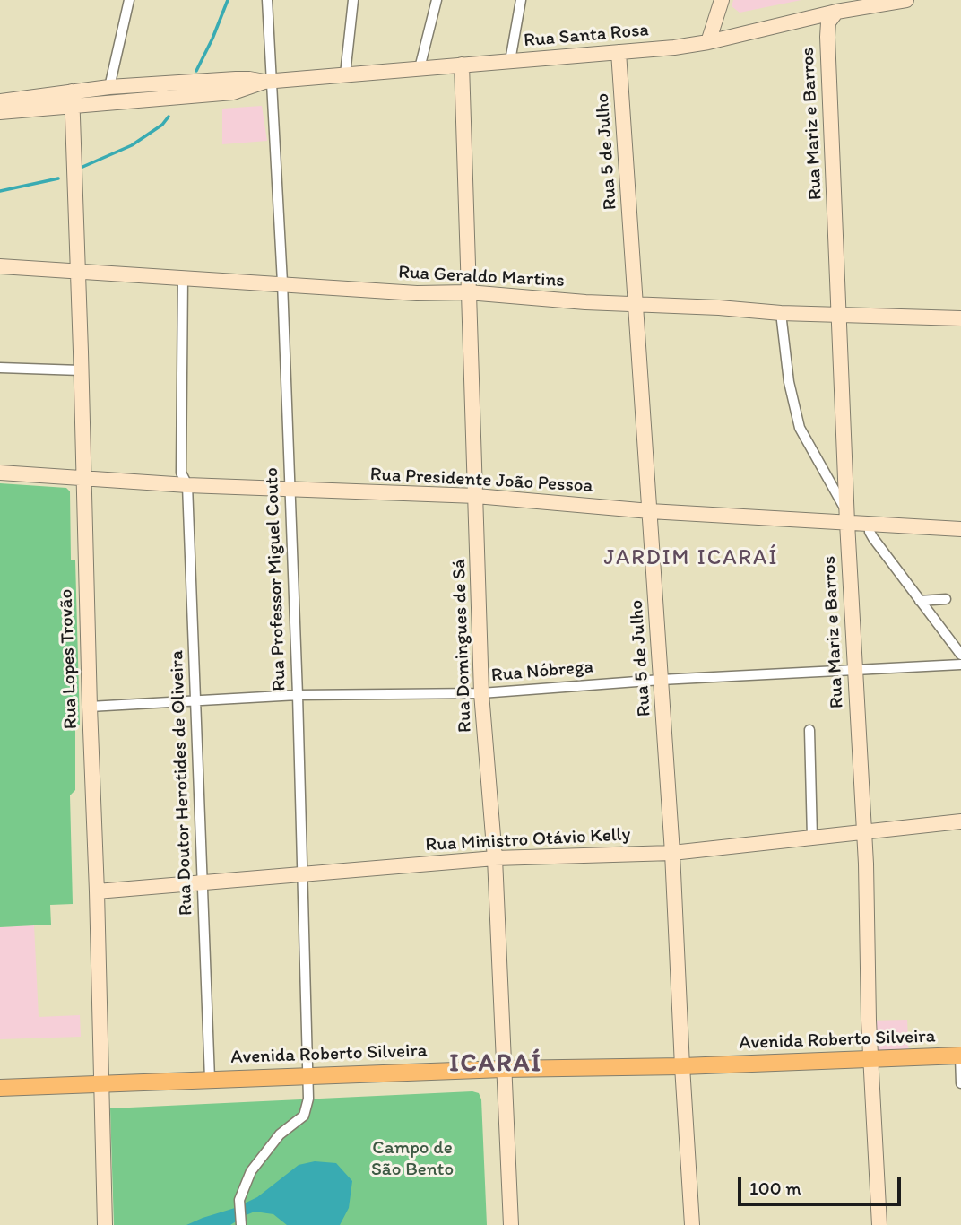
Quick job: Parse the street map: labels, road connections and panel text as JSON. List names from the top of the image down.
{
  "streets": {
    "main road": ["Avenida Roberto Silveira"],
    "street": [
      "Rua Santa Rosa",
      "Rua Mariz e Barros",
      "Rua 5 de Julho",
      "Rua Geraldo Martins",
      "Rua Presidente João Pessoa",
      "Rua Professor Miguel Couto",
      "Rua Domingues de Sá",
      "Rua Lopes Trovão",
      "Rua Nóbrega",
      "Rua Doutor Herotides de Oliveira",
      "Rua Ministro Otávio Kelly"
    ]
  },
  "crossings": [
    ["Rua Santa Rosa", "Rua Mariz e Barros"],
    ["Rua Santa Rosa", "Rua 5 de Julho"],
    ["Rua Santa Rosa", "Rua Professor Miguel Couto"],
    ["Rua Santa Rosa", "Rua Domingues de Sá"],
    ["Rua Santa Rosa", "Rua Lopes Trovão"],
    ["Rua Mariz e Barros", "Rua Geraldo Martins"],
    ["Rua Mariz e Barros", "Rua Presidente João Pessoa"],
    ["Rua Mariz e Barros", "Rua Nóbrega"],
    ["Rua Mariz e Barros", "Rua Ministro Otávio Kelly"],
    ["Rua Mariz e Barros", "Avenida Roberto Silveira"],
    ["Rua 5 de Julho", "Rua Geraldo Martins"],
    ["Rua 5 de Julho", "Rua Presidente João Pessoa"],
    ["Rua 5 de Julho", "Rua Nóbrega"],
    ["Rua 5 de Julho", "Rua Ministro Otávio Kelly"],
    ["Rua 5 de Julho", "Avenida Roberto Silveira"],
    ["Rua Geraldo Martins", "Rua Professor Miguel Couto"],
    ["Rua Geraldo Martins", "Rua Domingues de Sá"],
    ["Rua Geraldo Martins", "Rua Lopes Trovão"],
    ["Rua Geraldo Martins", "Rua Doutor Herotides de Oliveira"],
    ["Rua Presidente João Pessoa", "Rua Professor Miguel Couto"],
    ["Rua Presidente João Pessoa", "Rua Domingues de Sá"],
    ["Rua Presidente João Pessoa", "Rua Lopes Trovão"],
    ["Rua Presidente João Pessoa", "Rua Doutor Herotides de Oliveira"],
    ["Rua Professor Miguel Couto", "Rua Nóbrega"],
    ["Rua Professor Miguel Couto", "Rua Ministro Otávio Kelly"],
    ["Rua Professor Miguel Couto", "Avenida Roberto Silveira"],
    ["Rua Domingues de Sá", "Rua Nóbrega"],
    ["Rua Domingues de Sá", "Rua Ministro Otávio Kelly"],
    ["Rua Domingues de Sá", "Avenida Roberto Silveira"],
    ["Rua Lopes Trovão", "Rua Nóbrega"],
    ["Rua Lopes Trovão", "Rua Ministro Otávio Kelly"],
    ["Rua Lopes Trovão", "Avenida Roberto Silveira"],
    ["Rua Nóbrega", "Rua Doutor Herotides de Oliveira"],
    ["Rua Doutor Herotides de Oliveira", "Rua Ministro Otávio Kelly"],
    ["Rua Doutor Herotides de Oliveira", "Avenida Roberto Silveira"]
  ],
  "districts": ["JARDIM ICARAÍ", "ICARAÍ"],
  "parks": ["Campo de São Bento"],
  "scale_bar": "100 m"
}
